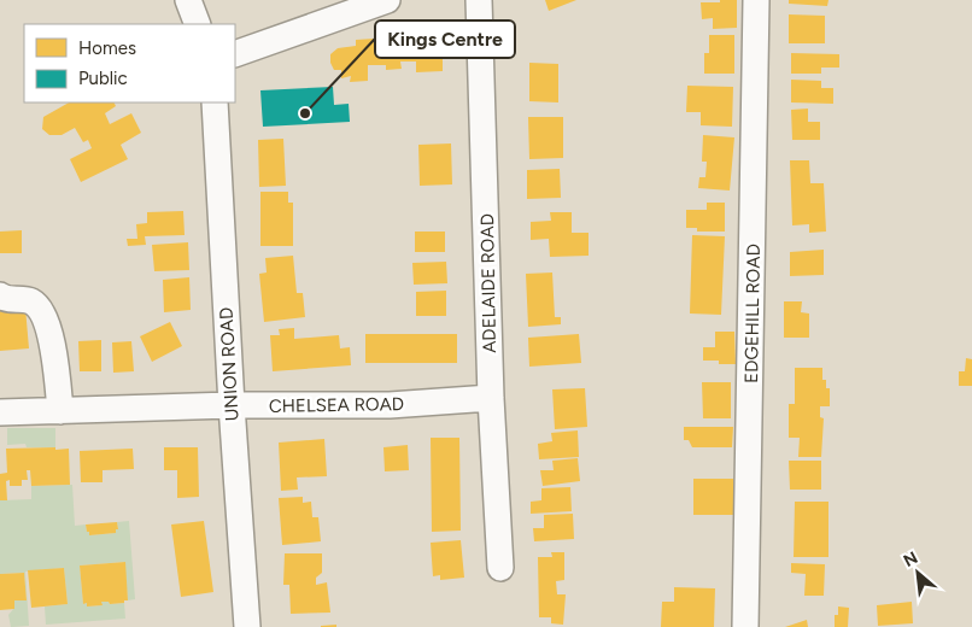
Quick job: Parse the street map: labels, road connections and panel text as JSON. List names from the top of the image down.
{
  "streets": {
    "street": [
      "ADELAIDE ROAD",
      "EDGEHILL ROAD",
      "UNION ROAD",
      "CHELSEA ROAD"
    ]
  },
  "crossings": [
    ["ADELAIDE ROAD", "CHELSEA ROAD"],
    ["UNION ROAD", "CHELSEA ROAD"]
  ],
  "places": ["Kings Centre"],
  "legend": ["Homes", "Public"],
  "north": "top left"
}
